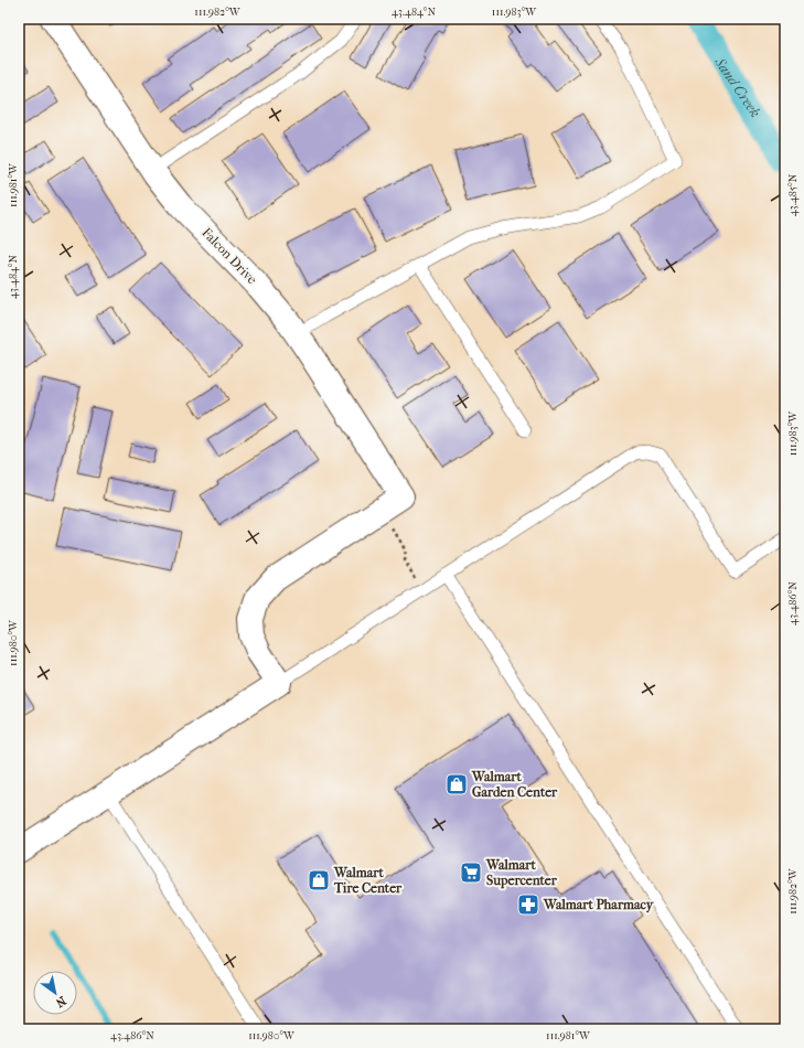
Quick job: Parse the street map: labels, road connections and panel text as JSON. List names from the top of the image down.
{
  "streets": {
    "street": ["Falcon Drive"]
  },
  "water": ["Sand Creek"],
  "places": {
    "shop": ["Walmart Garden Center", "Walmart Tire Center"],
    "supermarket": ["Walmart Supercenter"],
    "pharmacy": ["Walmart Pharmacy"]
  },
  "north": "bottom right",
  "coordinates": [
    "111.982°W",
    "43.484°N",
    "111.983°W",
    "111.981°W",
    "43.485°N",
    "43.486°N",
    "111.980°W"
  ]
}
